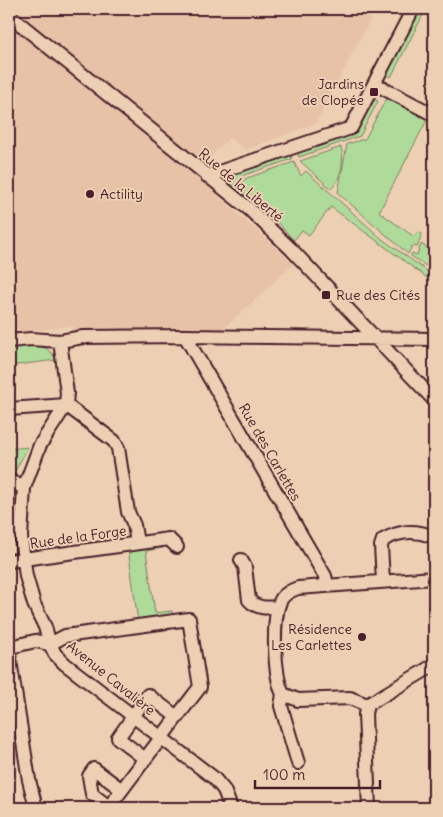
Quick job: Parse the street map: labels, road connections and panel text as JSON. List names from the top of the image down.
{
  "streets": {
    "street": [
      "Rue de la Liberté",
      "Rue des Carlettes",
      "Rue de la Forge",
      "Avenue Cavalière"
    ]
  },
  "crossings": [
    ["Rue de la Forge", "Avenue Cavalière"]
  ],
  "places": {
    "transit": ["Jardins de Clopée", "Rue des Cités"],
    "other": ["Actility", "Résidence Les Carlettes"]
  },
  "scale_bar": "100 m"
}
